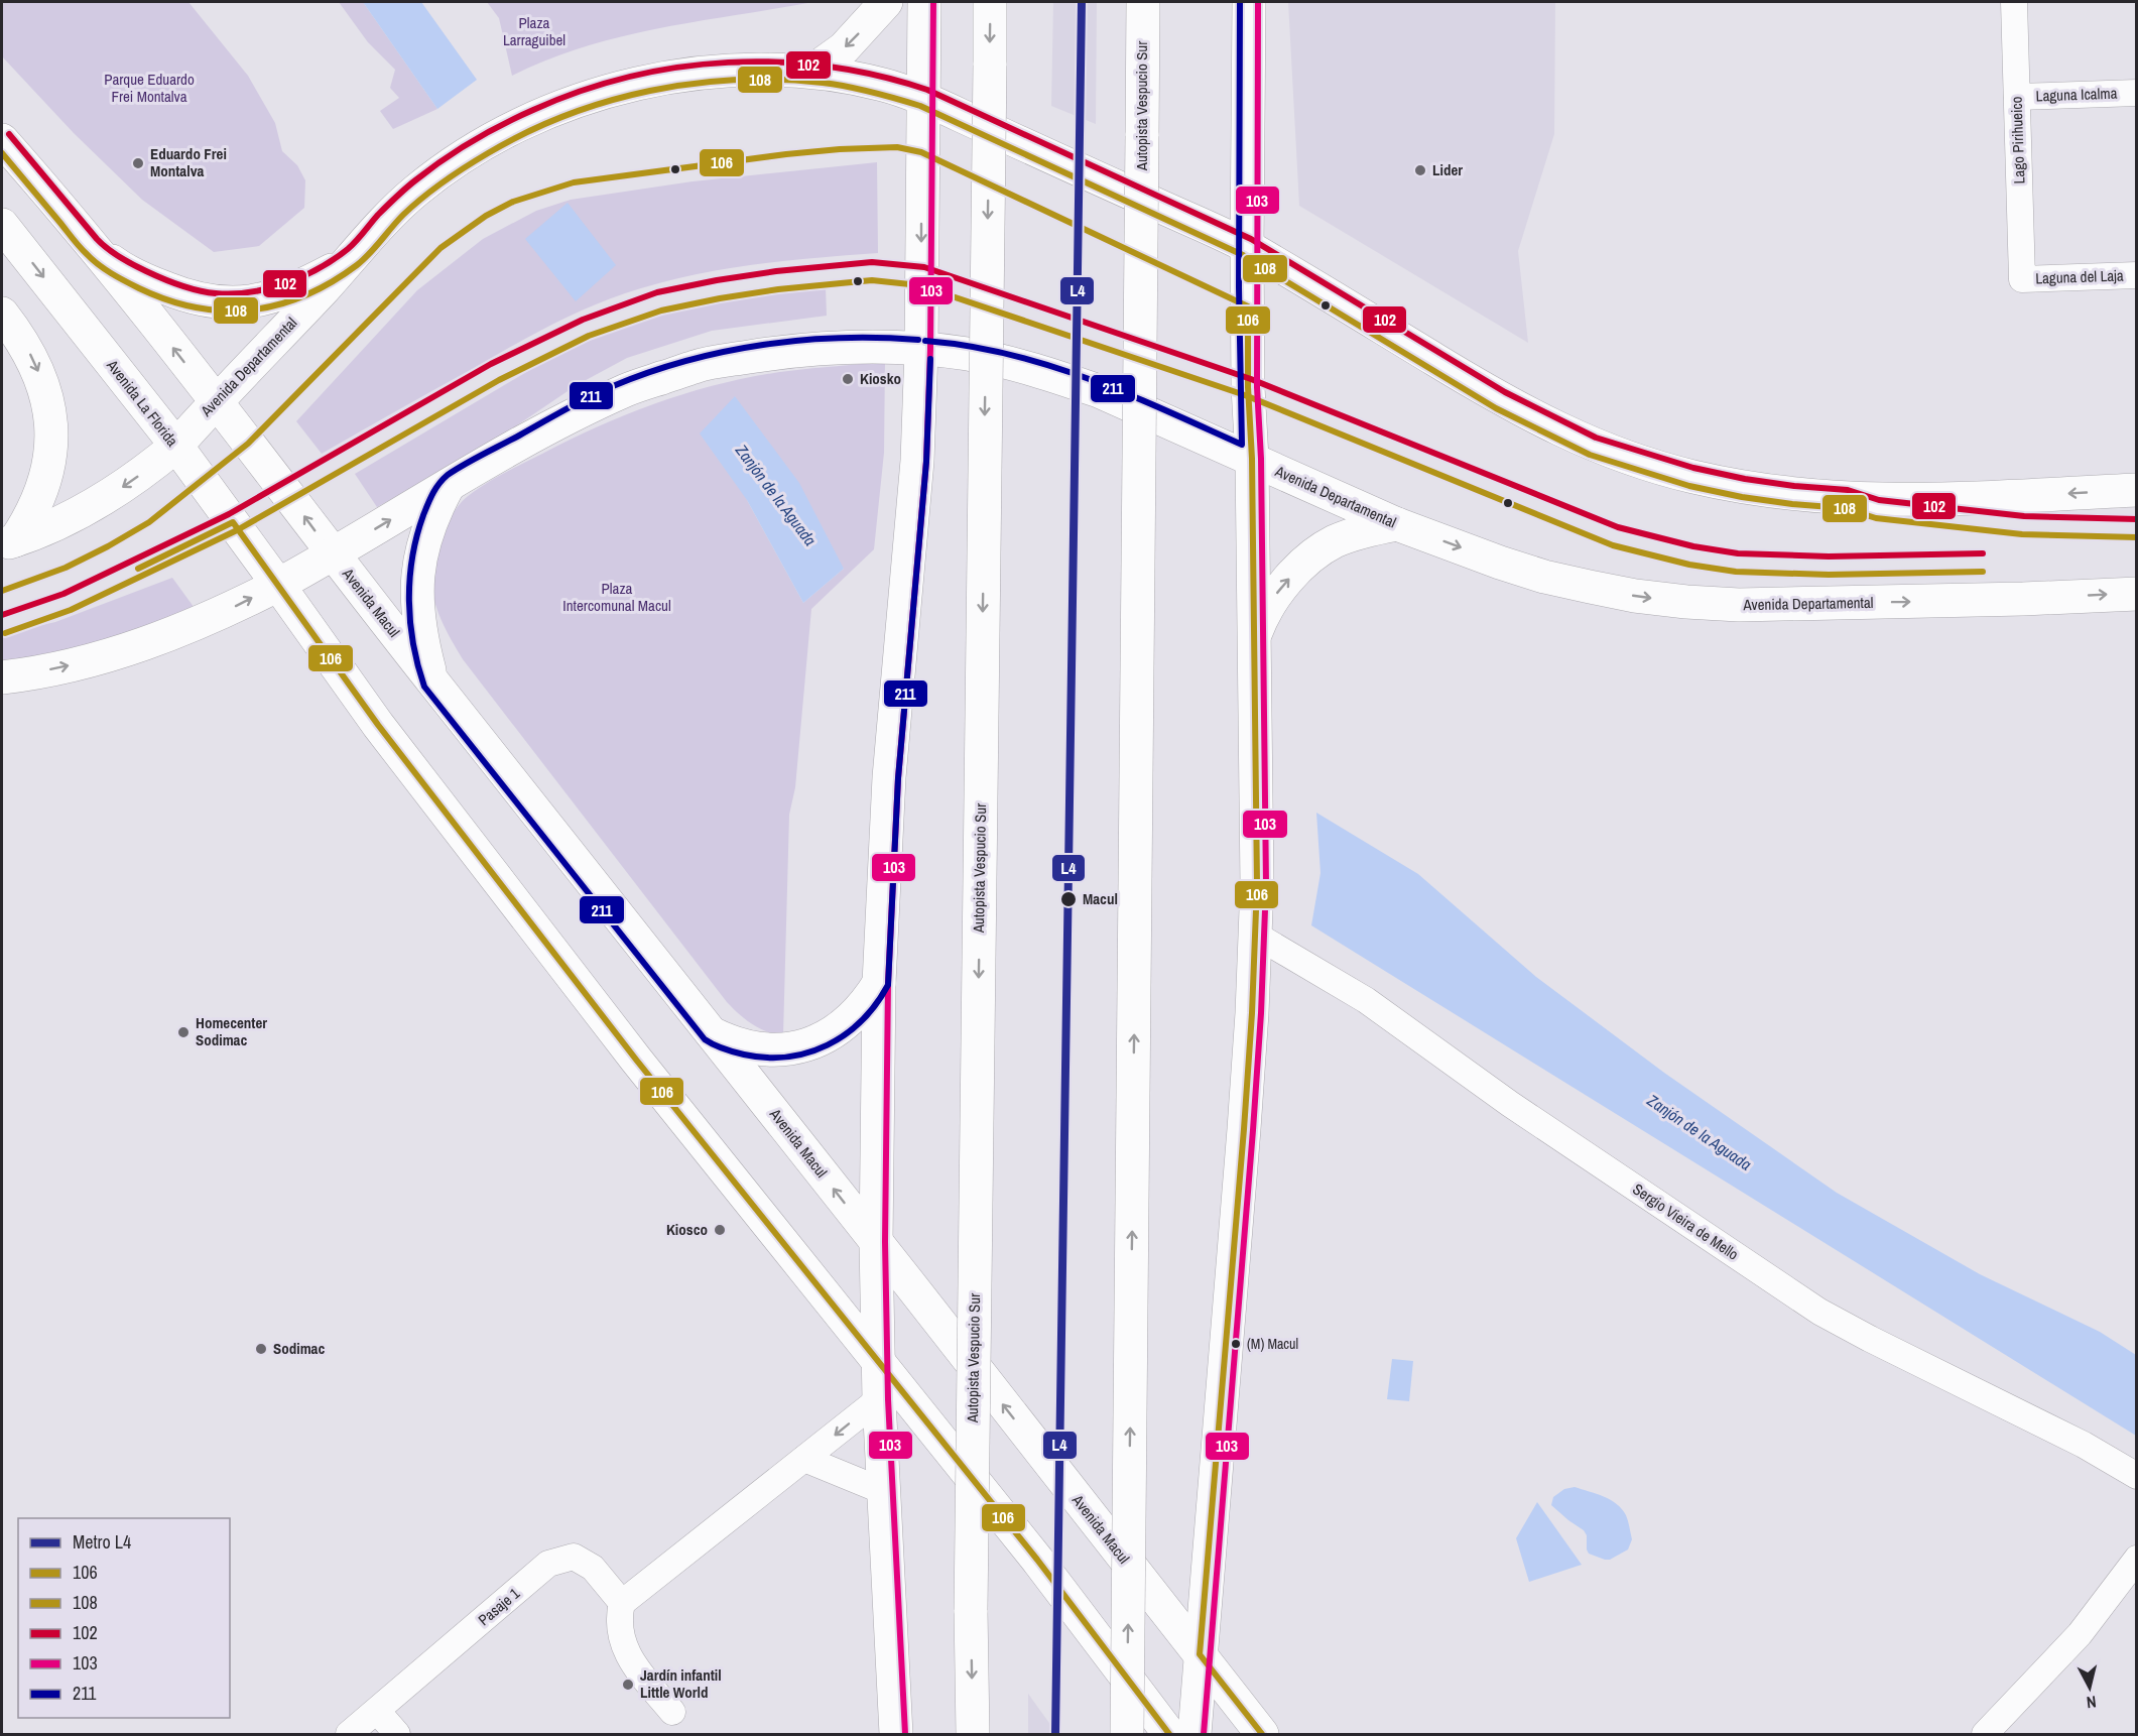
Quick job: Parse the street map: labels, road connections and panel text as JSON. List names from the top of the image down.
{
  "streets": {
    "main road": [
      "Autopista Vespucio Sur",
      "Avenida Departamental",
      "Avenida La Florida",
      "Avenida Macul"
    ],
    "street": [
      "Laguna Icalma",
      "Lago Pirihueico",
      "Laguna del Laja",
      "Sergio Vieira de Mello",
      "Pasaje 1"
    ]
  },
  "crossings": [
    ["Laguna Icalma", "Lago Pirihueico"],
    ["Lago Pirihueico", "Laguna del Laja"],
    ["Avenida Departamental", "Avenida La Florida"],
    ["Avenida Departamental", "Avenida Macul"]
  ],
  "water": ["Zanjón de la Aguada"],
  "parks": ["Plaza Larraguibel", "Parque Eduardo Frei Montalva", "Plaza Intercomunal Macul"],
  "places": [
    "Eduardo Frei Montalva",
    "Lider",
    "Kiosko",
    "Macul",
    "Homecenter Sodimac",
    "Kiosco",
    "(M) Macul",
    "Sodimac",
    "Jardín infantil Little World"
  ],
  "lines": [
    "metro line L4",
    "transit line 103",
    "transit line 211",
    "transit line 102",
    "transit line 108",
    "transit line 106"
  ],
  "legend": [
    "Metro L4",
    "106",
    "108",
    "102",
    "103",
    "211"
  ],
  "north": "bottom"
}
